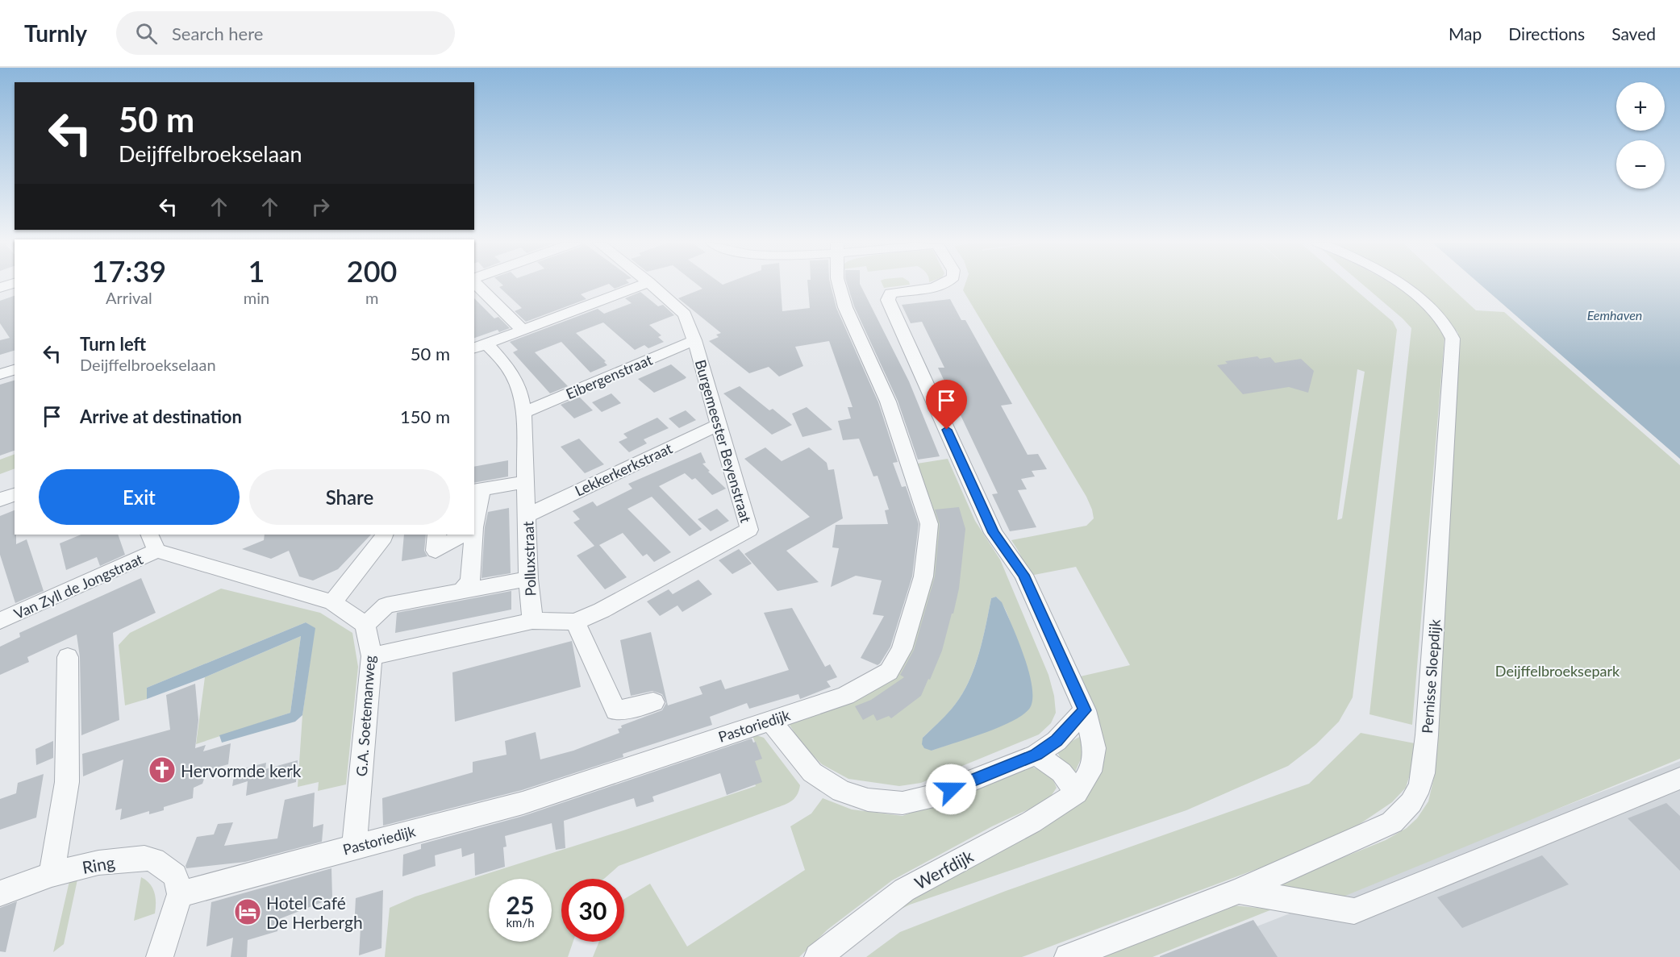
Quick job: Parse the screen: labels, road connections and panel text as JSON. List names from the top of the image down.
{
  "streets": {
    "street": [
      "Eibergenstraat",
      "Burgemeester Beyenstraat",
      "Lekkerkerkstraat",
      "Polluxstraat",
      "Van Zyll de Jongstraat",
      "Pernisse Sloepdijk",
      "G.A. Soetemanweg",
      "Pastoriedijk",
      "Ring",
      "Werfdijk"
    ]
  },
  "crossings": [
    ["Eibergenstraat", "Burgemeester Beyenstraat"],
    ["Eibergenstraat", "Polluxstraat"],
    ["Burgemeester Beyenstraat", "Lekkerkerkstraat"],
    ["Burgemeester Beyenstraat", "Polluxstraat"],
    ["Lekkerkerkstraat", "Polluxstraat"],
    ["G.A. Soetemanweg", "Pastoriedijk"],
    ["Pastoriedijk", "Ring"]
  ],
  "water": ["Eemhaven"],
  "parks": ["Deijffelbroeksepark"],
  "places": {
    "church": ["Hervormde kerk"],
    "hotel": ["Hotel Café De Herbergh"]
  },
  "page": {
    "header": "Turnly",
    "search": "Search here",
    "nav": ["Map", "Directions", "Saved"],
    "map_buttons": ["+", "−"],
    "turn": ["50 m", "Deijffelbroekselaan"],
    "eta": [
      "17:39",
      "Arrival",
      "1",
      "min",
      "200",
      "m"
    ],
    "list": [
      {
        "name": "Turn left",
        "note": "Deijffelbroekselaan",
        "value": "50 m"
      },
      {
        "name": "Arrive at destination",
        "value": "150 m"
      }
    ],
    "buttons": ["Exit", "Share"],
    "speed": "25 km/h",
    "limit": "30"
  }
}
